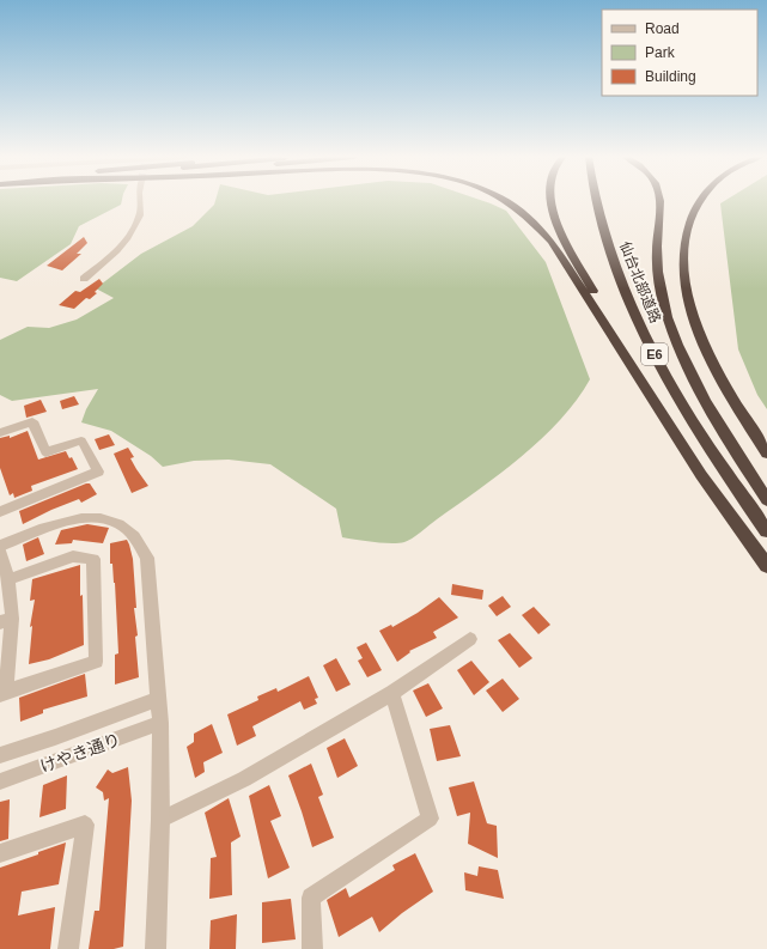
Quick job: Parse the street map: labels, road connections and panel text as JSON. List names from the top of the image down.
{
  "streets": {
    "highway": ["仙台北部道路", "E6"],
    "street": ["けやき通り"]
  },
  "legend": ["Road", "Park", "Building"]
}
